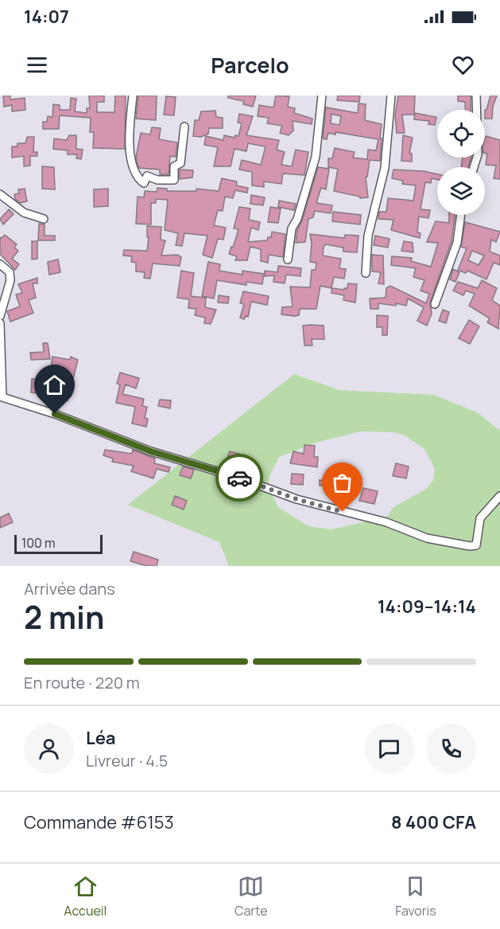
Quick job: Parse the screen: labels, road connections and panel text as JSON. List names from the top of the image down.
{
  "scale_bar": "100 m",
  "page": {
    "status": "14:07",
    "header": "Parcelo",
    "scale": "100 m",
    "heading": ["2 min", "Arrivée dans", "14:09–14:14"],
    "panel": [
      "Léa",
      "Livreur · 4.5",
      "Commande #6153",
      "8 400 CFA"
    ],
    "bar": "En route · 220 m",
    "tabs": ["Accueil", "Carte", "Favoris"]
  }
}
